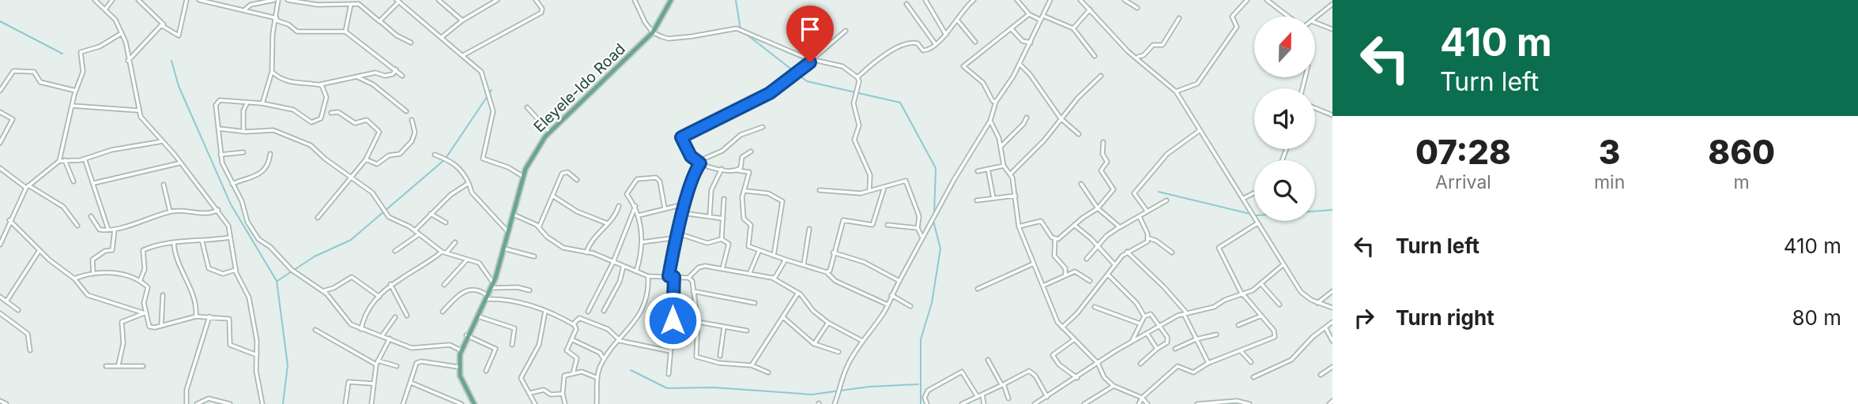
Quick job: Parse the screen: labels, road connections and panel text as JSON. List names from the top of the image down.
{
  "streets": {
    "main road": ["Eleyele-Ido Road"]
  },
  "north": "top",
  "page": {
    "turn": ["410 m", "Turn left"],
    "eta": [
      "07:28",
      "Arrival",
      "3",
      "min",
      "860",
      "m"
    ],
    "list": [
      {
        "name": "Turn left",
        "value": "410 m"
      },
      {
        "name": "Turn right",
        "value": "80 m"
      }
    ]
  }
}
